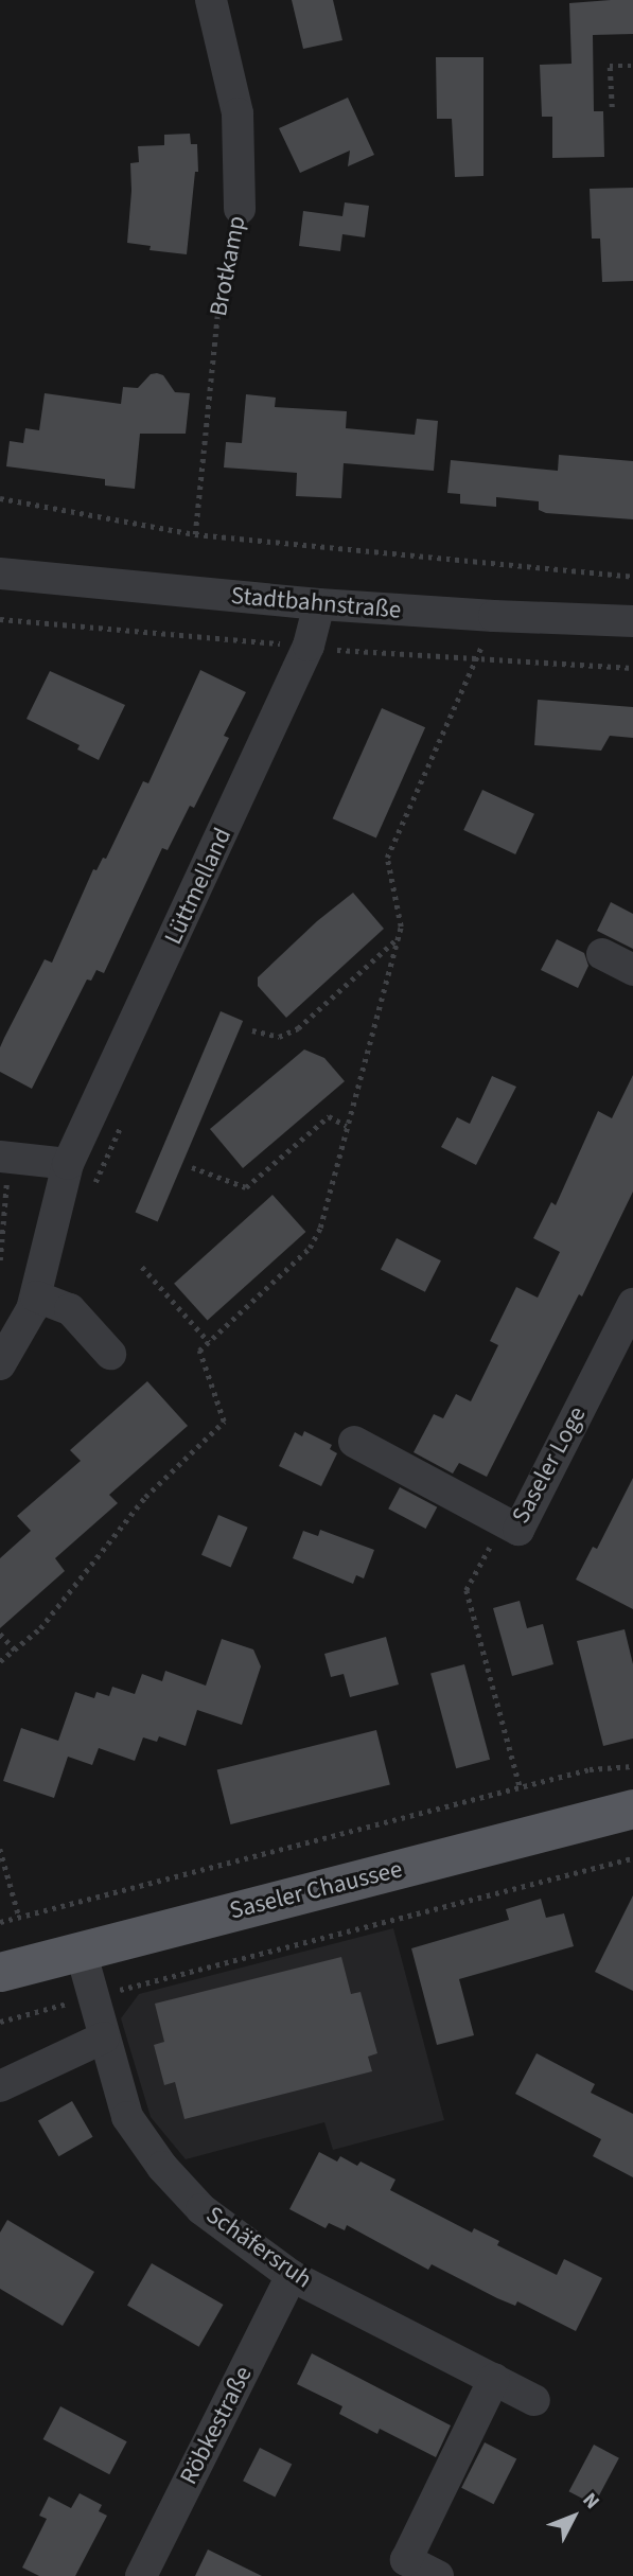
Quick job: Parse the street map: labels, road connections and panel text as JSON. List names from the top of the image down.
{
  "streets": {
    "main road": ["Saseler Chaussee"],
    "street": [
      "Brotkamp",
      "Stadtbahnstraße",
      "Lüttmelland",
      "Saseler Loge",
      "Schäfersruh",
      "Röbkestraße"
    ]
  },
  "crossings": [
    ["Stadtbahnstraße", "Lüttmelland"],
    ["Saseler Chaussee", "Schäfersruh"],
    ["Schäfersruh", "Röbkestraße"]
  ],
  "north": "top right"
}
